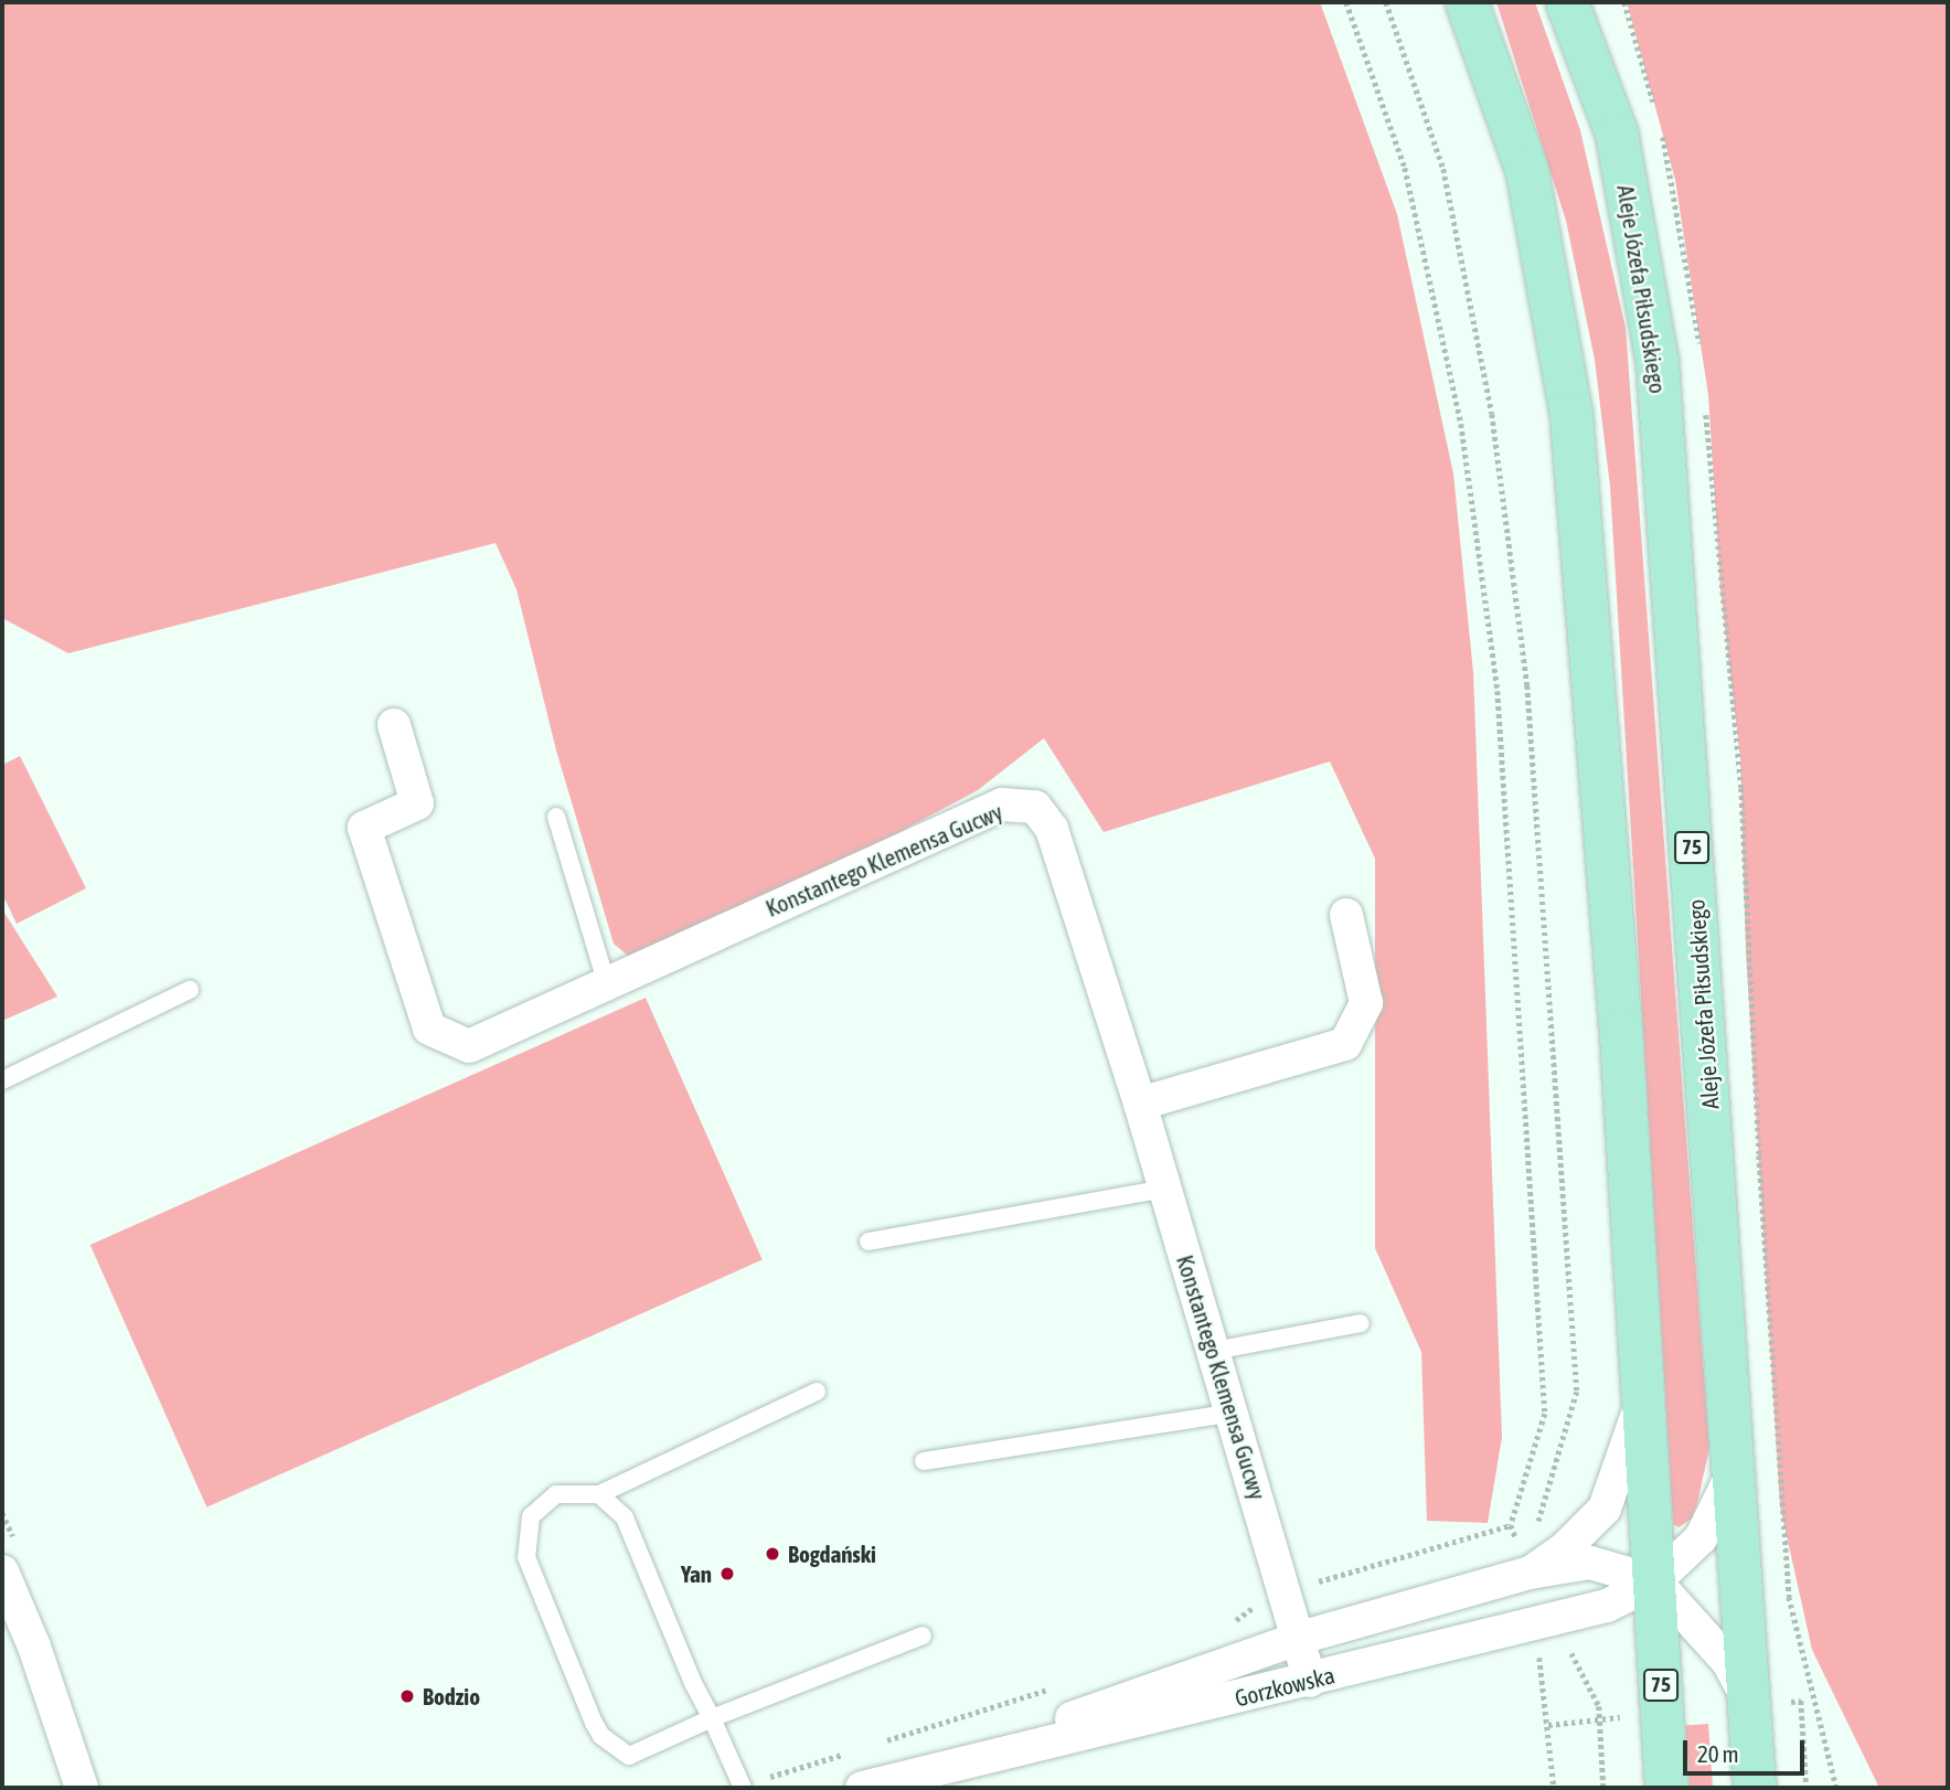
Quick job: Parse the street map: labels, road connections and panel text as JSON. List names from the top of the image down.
{
  "streets": {
    "main road": ["Aleje Józefa Piłsudskiego", "75"],
    "street": ["Konstantego Klemensa Gucwy", "Gorzkowska"]
  },
  "crossings": [
    ["Aleje Józefa Piłsudskiego", "Gorzkowska"],
    ["75", "Gorzkowska"],
    ["Konstantego Klemensa Gucwy", "Gorzkowska"]
  ],
  "places": ["Bogdański", "Yan", "Bodzio"],
  "scale_bar": "20 m"
}
